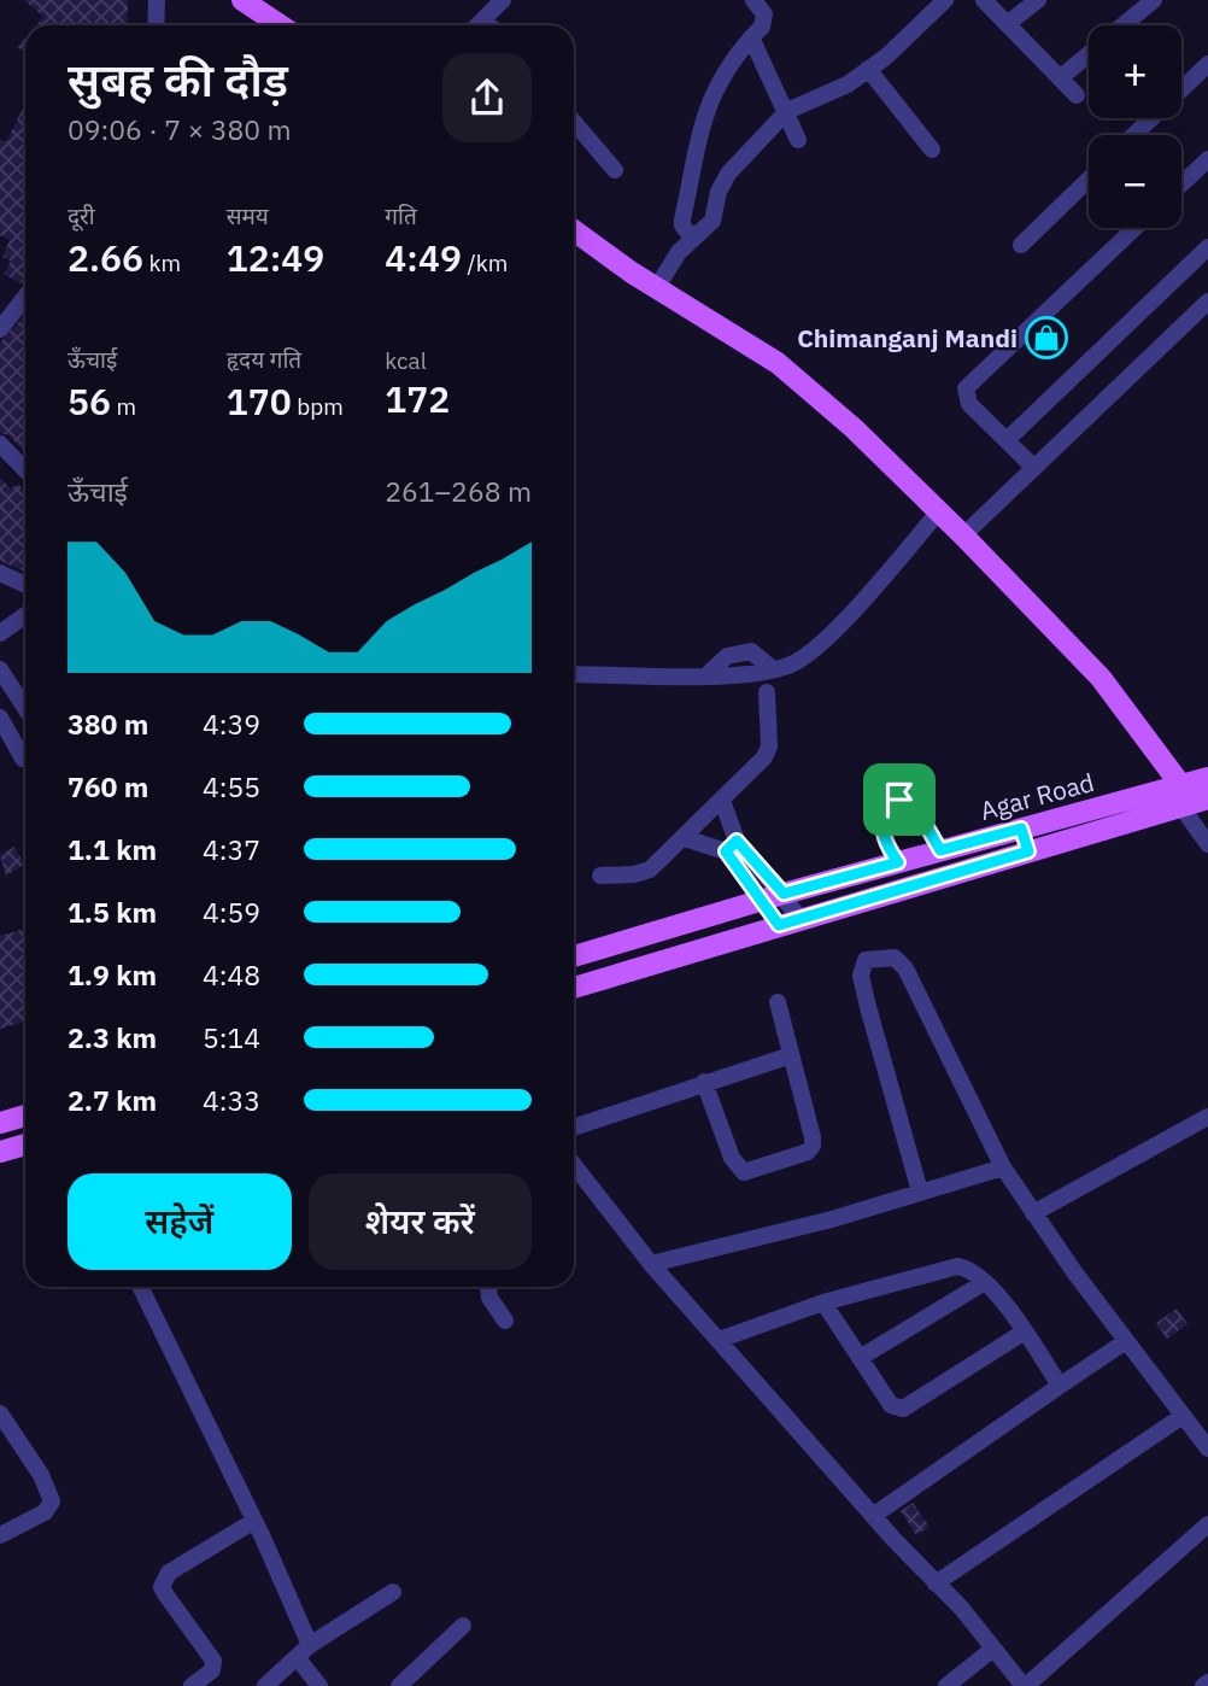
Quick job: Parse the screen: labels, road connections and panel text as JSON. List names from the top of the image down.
{
  "streets": {
    "main road": ["Agar Road"]
  },
  "places": {
    "shop": ["Chimanganj Mandi"]
  },
  "page": {
    "map_buttons": ["+", "−"],
    "heading": ["सुबह की दौड़", "09:06 · 7 × 380 m"],
    "stats": [
      ["दूरी", "2.66 km"],
      ["समय", "12:49"],
      ["गति", "4:49 /km"],
      ["ऊँचाई", "56 m"],
      ["हृदय गति", "170 bpm"],
      ["kcal", "172"]
    ],
    "chart": ["ऊँचाई", "261–268 m"],
    "list": [
      {
        "name": "380 m",
        "note": "4:39"
      },
      {
        "name": "760 m",
        "note": "4:55"
      },
      {
        "name": "1.1 km",
        "note": "4:37"
      },
      {
        "name": "1.5 km",
        "note": "4:59"
      },
      {
        "name": "1.9 km",
        "note": "4:48"
      },
      {
        "name": "2.3 km",
        "note": "5:14"
      },
      {
        "name": "2.7 km",
        "note": "4:33"
      }
    ],
    "buttons": ["सहेजें", "शेयर करें"]
  }
}
